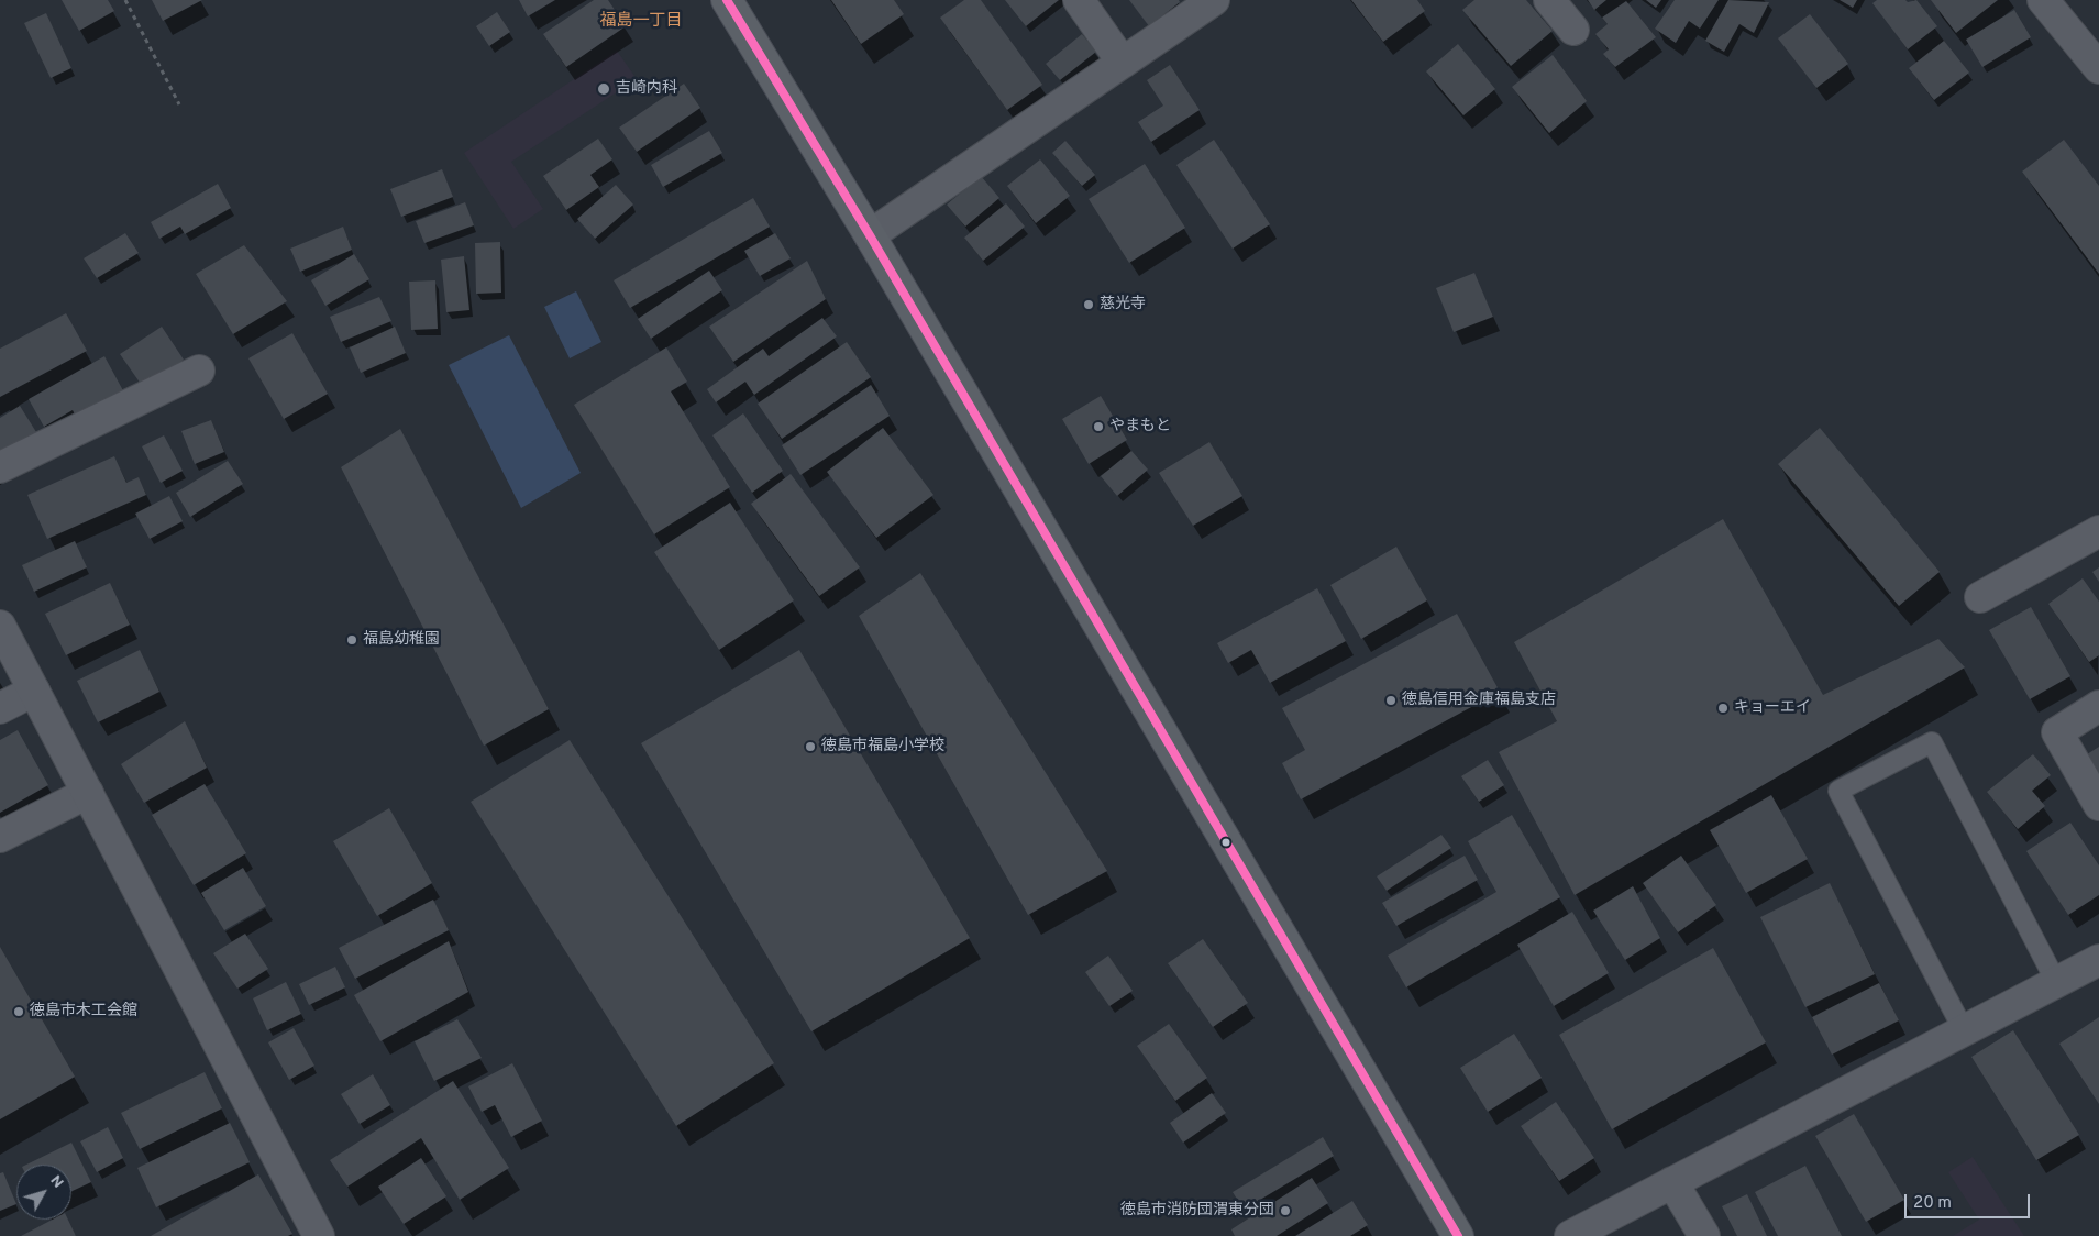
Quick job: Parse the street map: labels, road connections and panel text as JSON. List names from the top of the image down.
{
  "districts": ["福島一丁目"],
  "places": [
    "吉崎内科",
    "慈光寺",
    "やまもと",
    "福島幼稚園",
    "徳島信用金庫福島支店",
    "キョーエイ",
    "徳島市福島小学校",
    "徳島市木工会館",
    "徳島市消防団渭東分団"
  ],
  "scale_bar": "20 m",
  "north": "top right"
}
